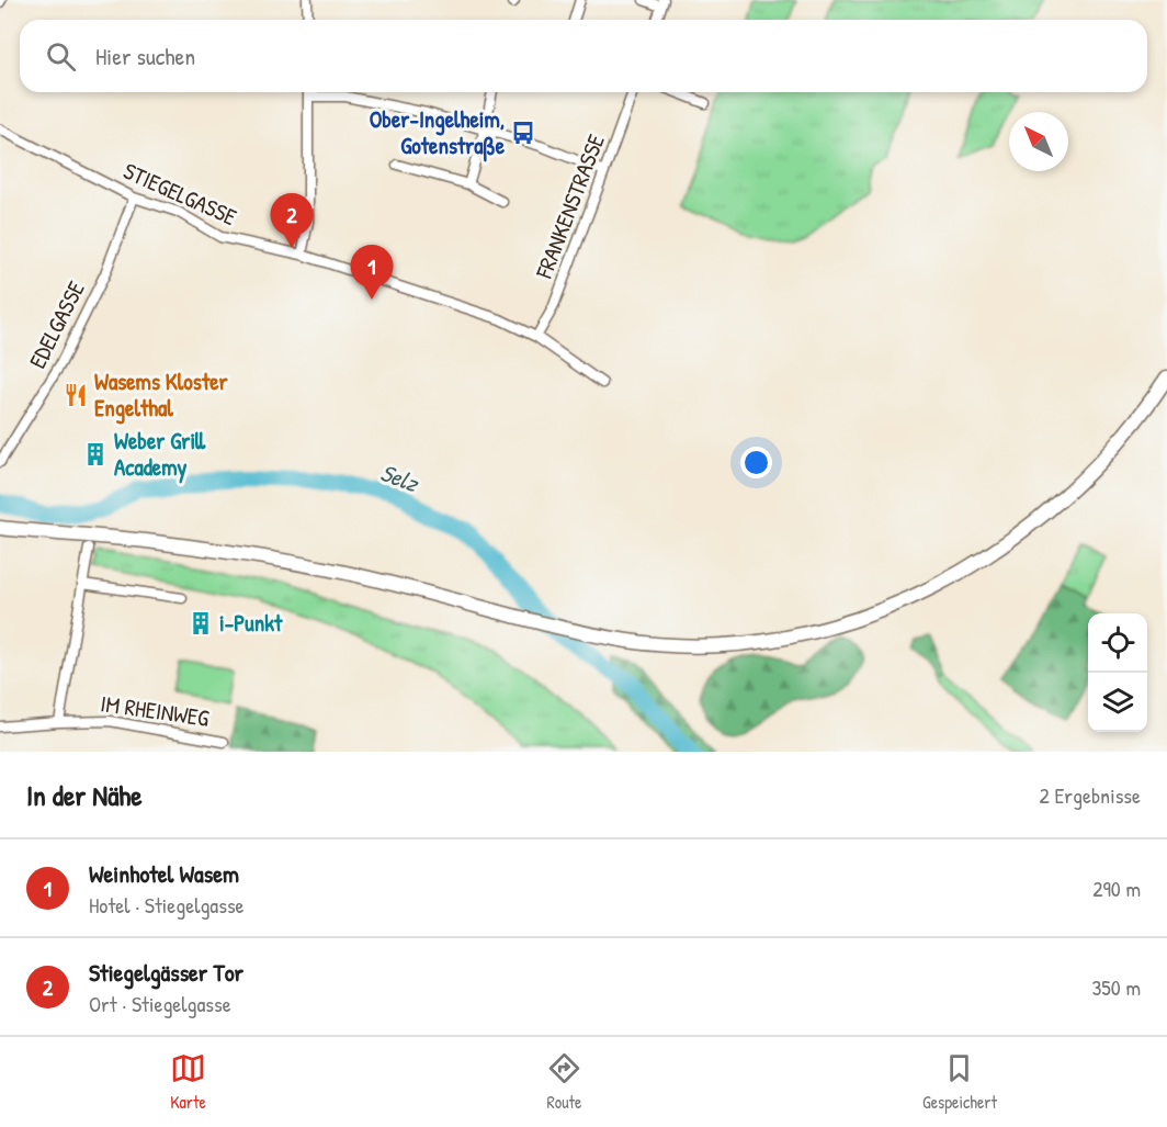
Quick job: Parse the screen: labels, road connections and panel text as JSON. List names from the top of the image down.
{
  "streets": {
    "street": [
      "STIEGELGASSE",
      "FRANKENSTRASSE",
      "EDELGASSE",
      "IM RHEINWEG"
    ]
  },
  "crossings": [
    ["STIEGELGASSE", "FRANKENSTRASSE"],
    ["STIEGELGASSE", "EDELGASSE"]
  ],
  "water": ["Selz"],
  "places": {
    "bus stop": ["Ober-Ingelheim, Gotenstraße"],
    "restaurant": ["Wasems Kloster Engelthal"],
    "building": ["Weber Grill Academy", "i-Punkt"]
  },
  "north": "top left",
  "page": {
    "search": "Hier suchen",
    "pins": ["2", "1"],
    "heading": ["In der Nähe", "2 Ergebnisse"],
    "list": [
      {
        "mark": "1",
        "name": "Weinhotel Wasem",
        "note": "Hotel · Stiegelgasse",
        "value": "290 m"
      },
      {
        "mark": "2",
        "name": "Stiegelgässer Tor",
        "note": "Ort · Stiegelgasse",
        "value": "350 m"
      }
    ],
    "nav": ["Karte", "Route", "Gespeichert"]
  }
}
